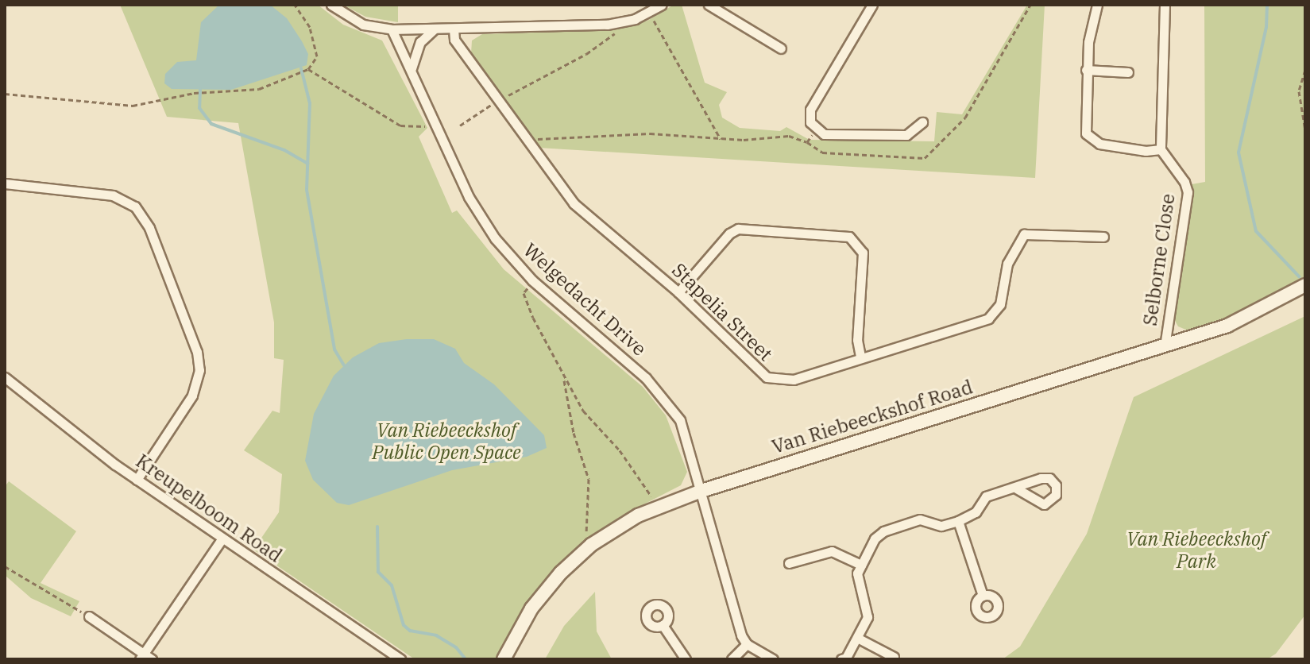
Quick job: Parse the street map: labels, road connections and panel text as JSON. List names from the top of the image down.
{
  "streets": {
    "street": [
      "Selborne Close",
      "Welgedacht Drive",
      "Stapelia Street",
      "Van Riebeeckshof Road",
      "Kreupelboom Road"
    ]
  },
  "crossings": [
    ["Selborne Close", "Van Riebeeckshof Road"],
    ["Welgedacht Drive", "Van Riebeeckshof Road"]
  ],
  "parks": ["Van Riebeeckshof Public Open Space", "Van Riebeeckshof Park"]
}
